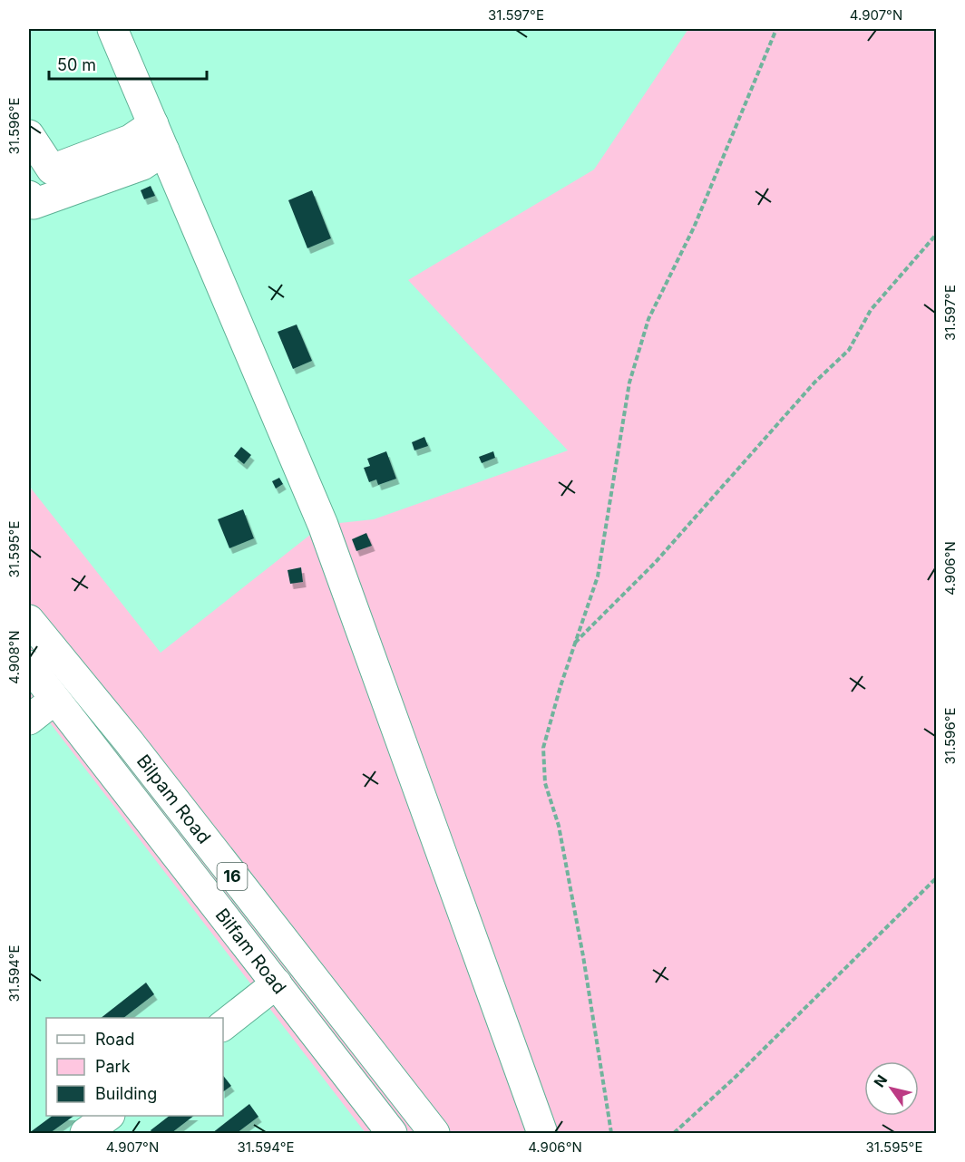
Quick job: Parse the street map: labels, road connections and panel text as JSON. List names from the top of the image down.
{
  "streets": {
    "main road": ["Bilpam Road", "16", "Bilfam Road"]
  },
  "legend": ["Road", "Park", "Building"],
  "scale_bar": "50 m",
  "north": "top left",
  "coordinates": [
    "31.597°E",
    "4.907°N",
    "31.596°E",
    "31.595°E",
    "4.906°N",
    "4.908°N",
    "31.594°E"
  ]
}
